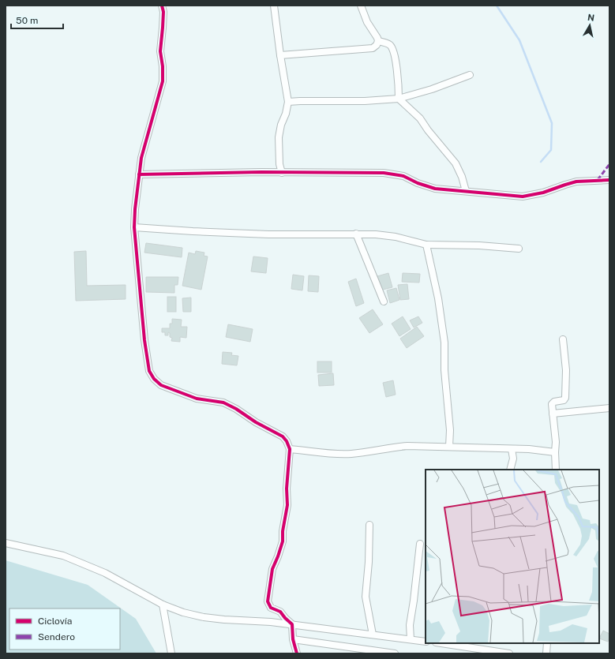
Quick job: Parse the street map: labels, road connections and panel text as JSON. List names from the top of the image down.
{
  "legend": ["Ciclovía", "Sendero"],
  "scale_bar": "50 m",
  "north": "top"
}
